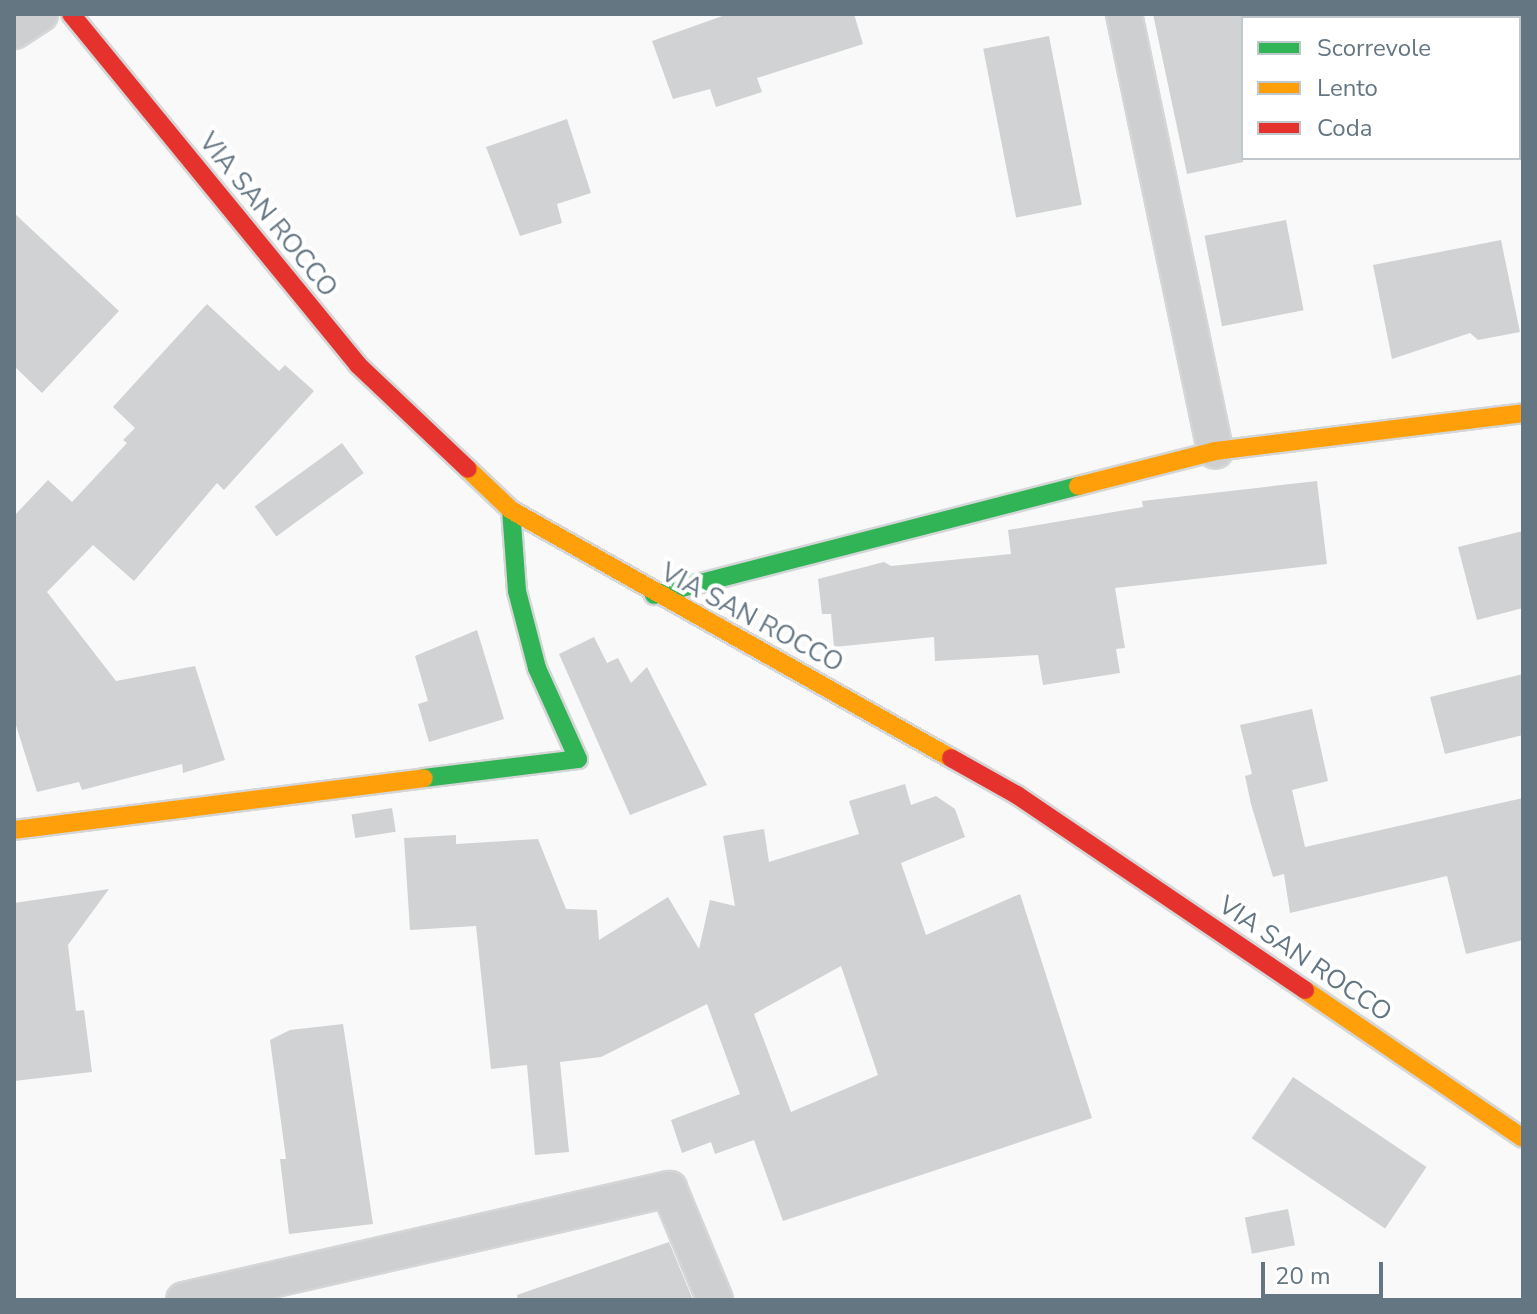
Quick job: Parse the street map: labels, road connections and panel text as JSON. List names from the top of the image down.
{
  "streets": {
    "street": ["VIA SAN ROCCO"]
  },
  "legend": ["Scorrevole", "Lento", "Coda"],
  "scale_bar": "20 m"
}
